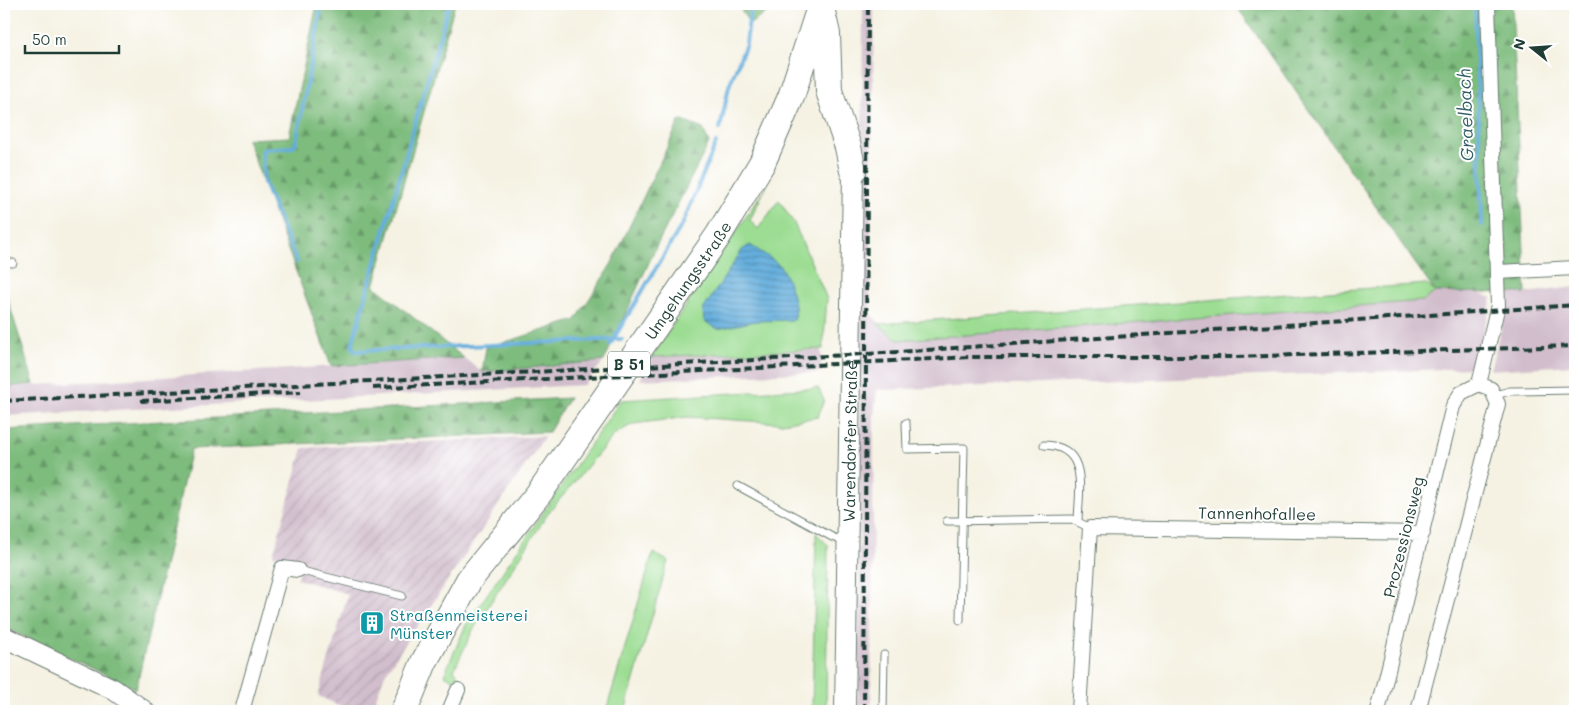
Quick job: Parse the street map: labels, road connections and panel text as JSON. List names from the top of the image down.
{
  "streets": {
    "highway": ["Umgehungsstraße", "B 51"],
    "main road": ["Warendorfer Straße"],
    "street": ["Tannenhofallee", "Prozessionsweg"]
  },
  "crossings": [
    ["Tannenhofallee", "Prozessionsweg"]
  ],
  "water": ["Graelbach"],
  "places": {
    "building": ["Straßenmeisterei Münster"]
  },
  "scale_bar": "50 m",
  "north": "left"
}
